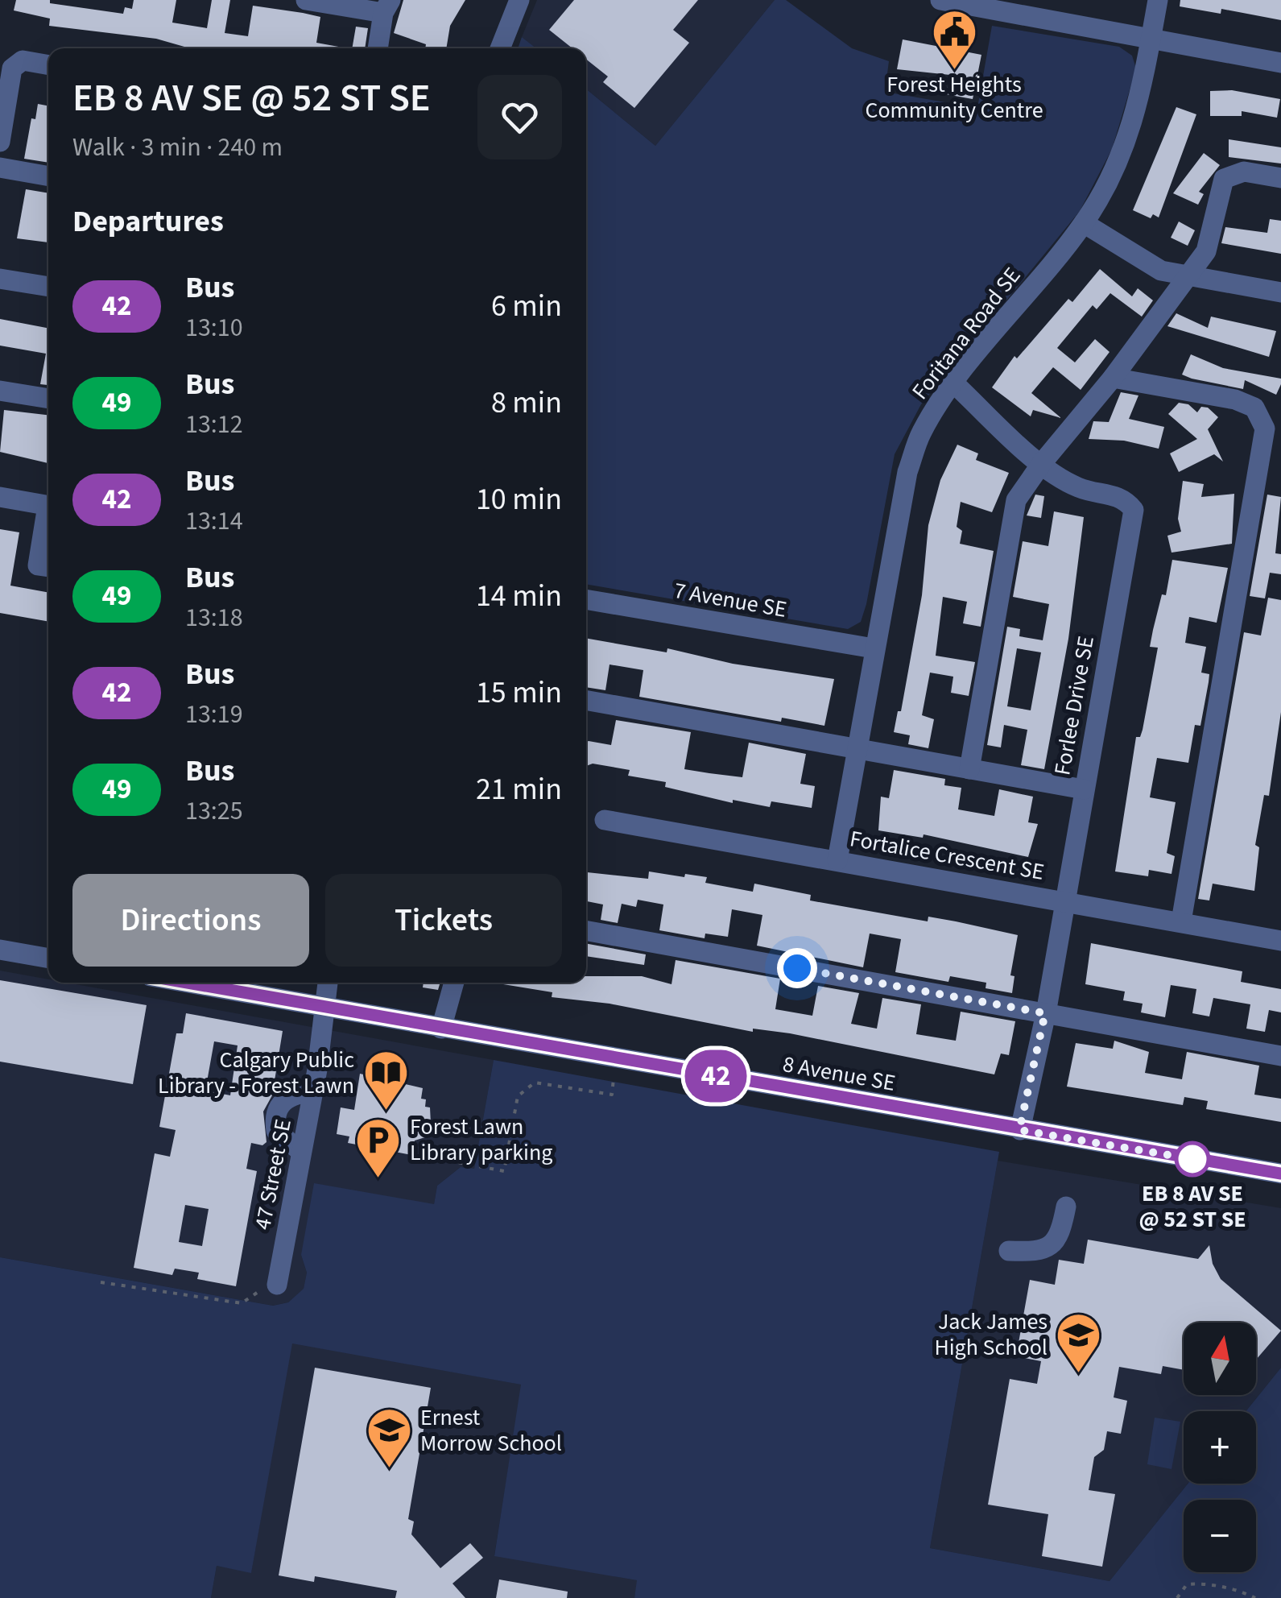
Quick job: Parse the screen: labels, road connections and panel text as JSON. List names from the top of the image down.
{
  "streets": {
    "street": [
      "Foritana Road SE",
      "7 Avenue SE",
      "Forlee Drive SE",
      "Fortalice Crescent SE",
      "8 Avenue SE",
      "47 Street SE"
    ]
  },
  "crossings": [
    ["Foritana Road SE", "7 Avenue SE"],
    ["Foritana Road SE", "Forlee Drive SE"],
    ["Foritana Road SE", "Fortalice Crescent SE"],
    ["Forlee Drive SE", "Fortalice Crescent SE"],
    ["Forlee Drive SE", "8 Avenue SE"],
    ["8 Avenue SE", "47 Street SE"]
  ],
  "places": {
    "public building": ["Forest Heights Community Centre"],
    "library": ["Calgary Public Library - Forest Lawn"],
    "other": ["EB 8 AV SE @ 52 ST SE"],
    "parking": ["Forest Lawn Library parking"],
    "school or university": ["Jack James High School", "Ernest Morrow School"]
  },
  "lines": ["bus line 42"],
  "north": "top",
  "page": {
    "on_map": "42",
    "heading": [
      ["EB 8 AV SE @ 52 ST SE", "Walk · 3 min · 240 m"],
      "Departures"
    ],
    "list": [
      {
        "mark": "42",
        "name": "Bus",
        "note": "13:10",
        "value": "6 min"
      },
      {
        "mark": "49",
        "name": "Bus",
        "note": "13:12",
        "value": "8 min"
      },
      {
        "mark": "42",
        "name": "Bus",
        "note": "13:14",
        "value": "10 min"
      },
      {
        "mark": "49",
        "name": "Bus",
        "note": "13:18",
        "value": "14 min"
      },
      {
        "mark": "42",
        "name": "Bus",
        "note": "13:19",
        "value": "15 min"
      },
      {
        "mark": "49",
        "name": "Bus",
        "note": "13:25",
        "value": "21 min"
      }
    ],
    "buttons": ["Directions", "Tickets"],
    "map_buttons": ["+", "−"]
  }
}
